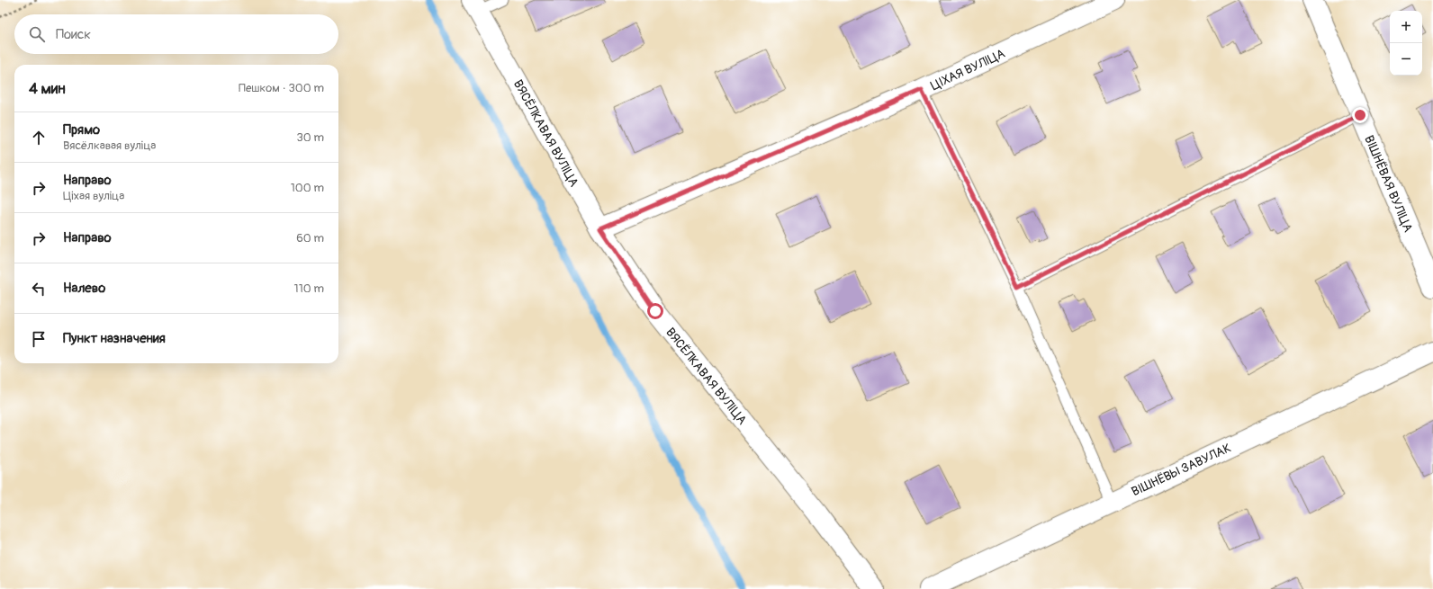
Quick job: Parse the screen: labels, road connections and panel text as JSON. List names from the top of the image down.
{
  "streets": {
    "street": [
      "ЦІХАЯ ВУЛІЦА",
      "ВЯСЁЛКАВАЯ ВУЛІЦА",
      "ВІШНЁВАЯ ВУЛІЦА",
      "ВІШНЁВЫ ЗАВУЛАК"
    ]
  },
  "crossings": [
    ["ЦІХАЯ ВУЛІЦА", "ВЯСЁЛКАВАЯ ВУЛІЦА"]
  ],
  "page": {
    "map_buttons": ["+", "−"],
    "search": "Поиск",
    "heading": ["4 мин", "Пешком · 300 m"],
    "list": [
      ["Прямо", "Вясёлкавая вуліца", "30 m"],
      ["Направо", "Ціхая вуліца", "100 m"],
      ["Направо", "60 m"],
      ["Налево", "110 m"],
      "Пункт назначения"
    ]
  }
}
